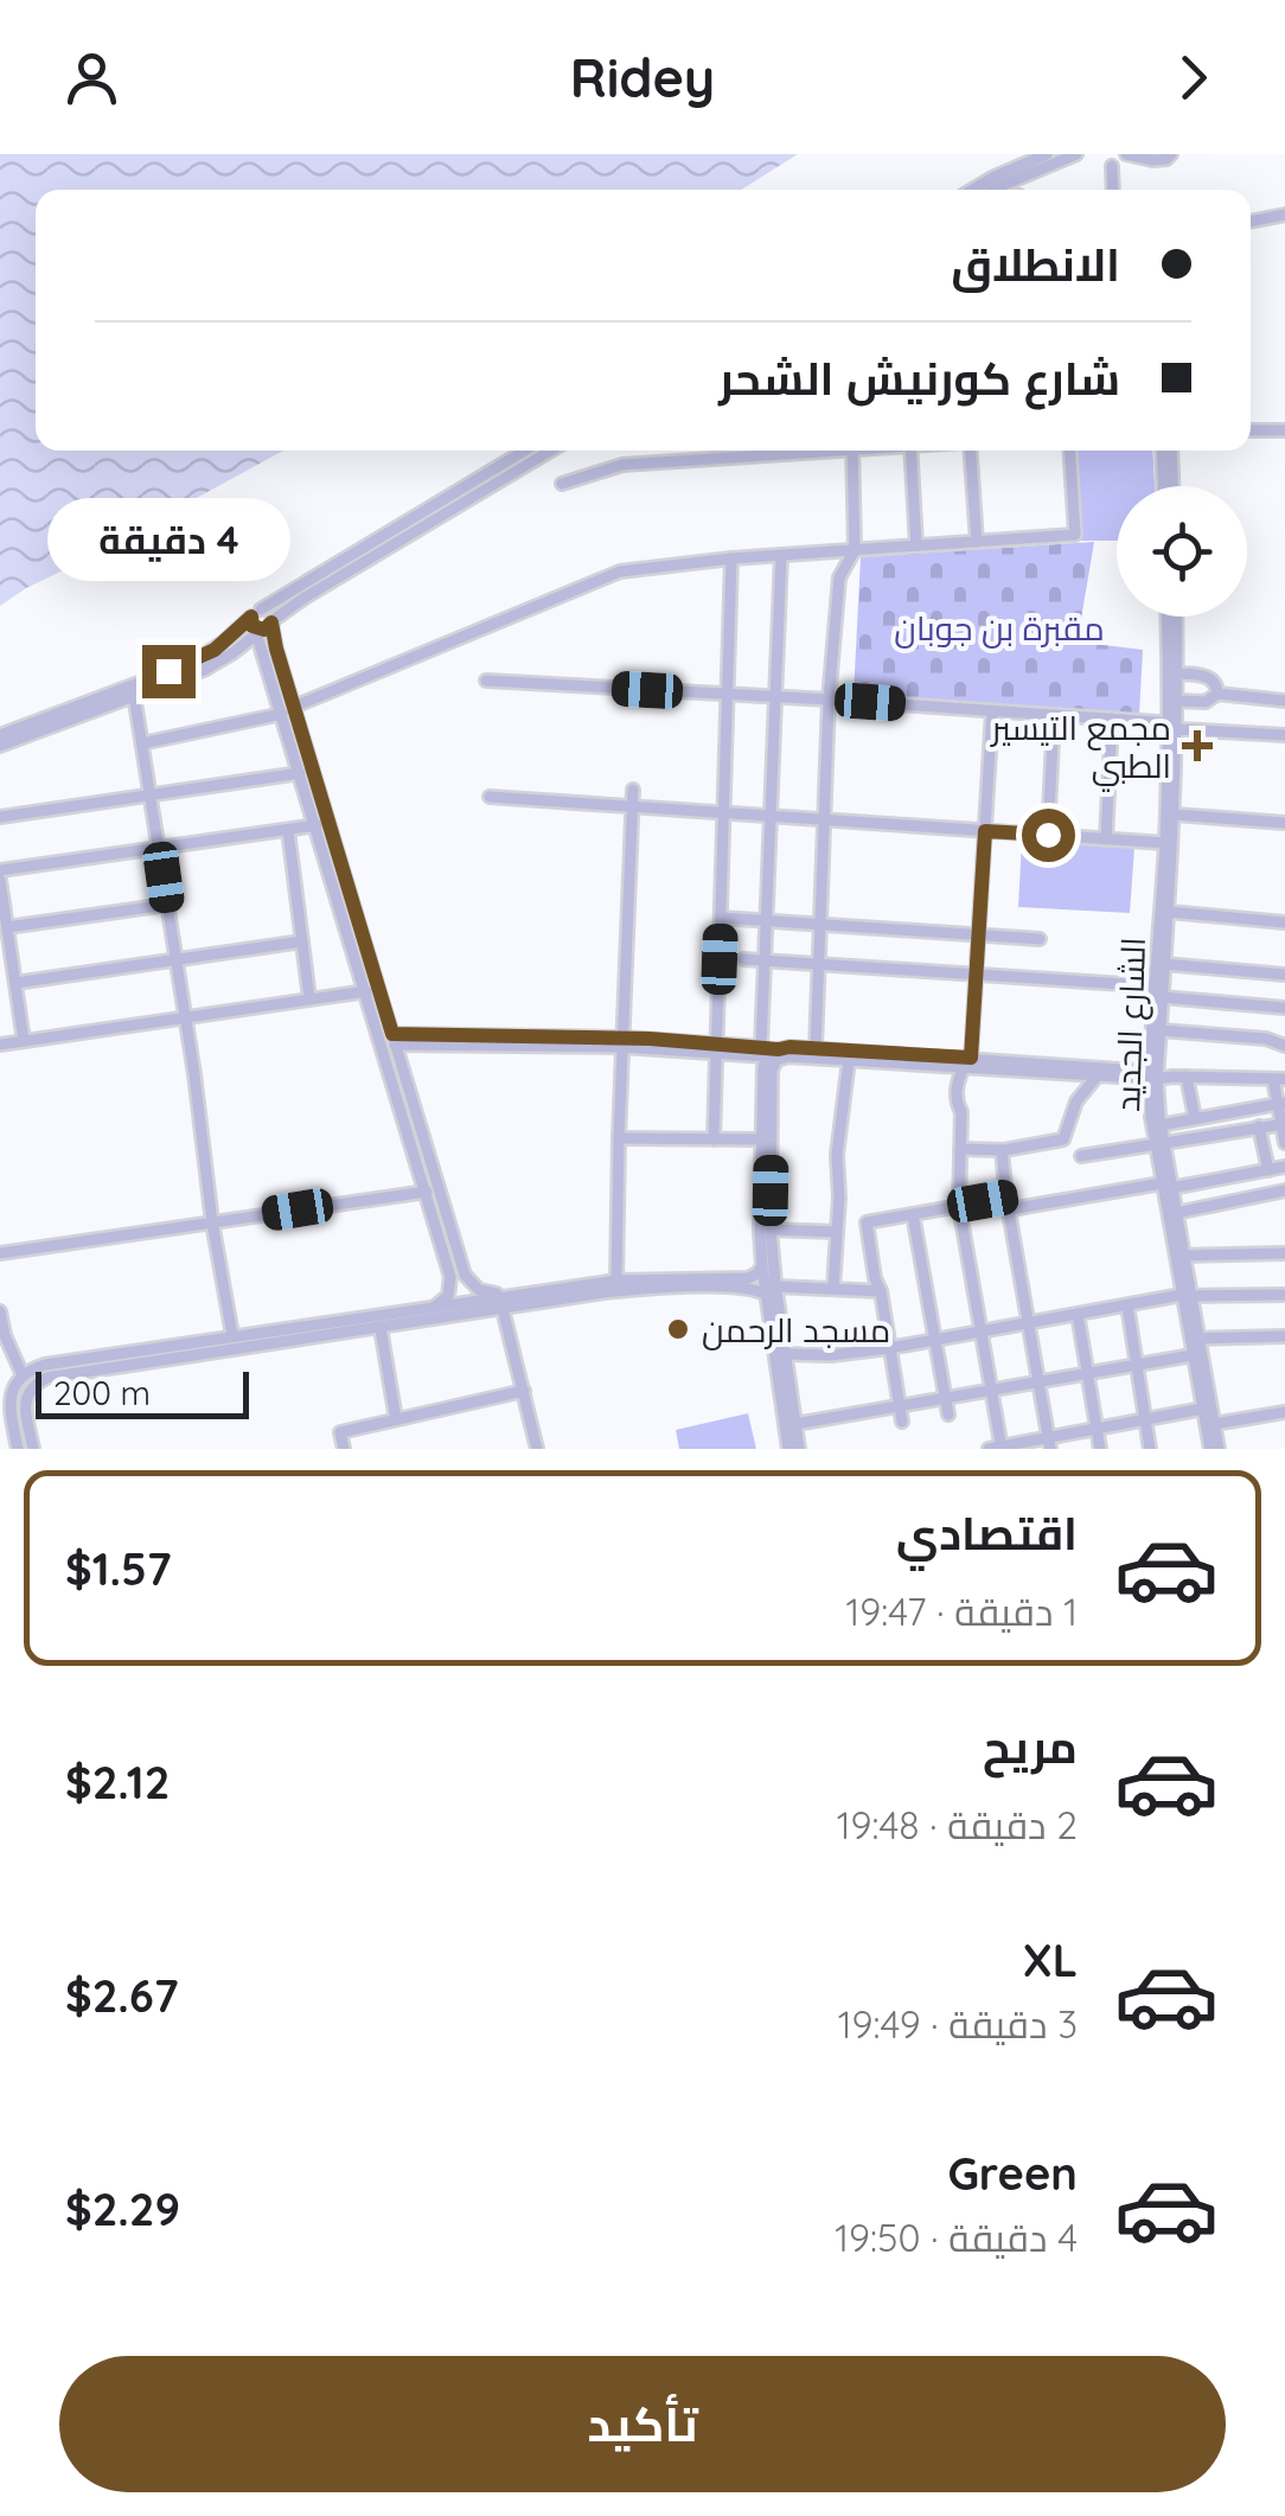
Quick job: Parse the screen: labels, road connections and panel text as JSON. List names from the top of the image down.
{
  "streets": {
    "street": ["الشارع الجديد"]
  },
  "parks": ["مقبرة بن جوبان"],
  "places": {
    "health": ["مجمع التيسير الطبي"],
    "other": ["مسجد الرحمن"]
  },
  "scale_bar": "200 m",
  "page": {
    "header": "Ridey",
    "banner": ["الانطلاق", "شارع كورنيش الشحر"],
    "bubble": "4 دقيقة",
    "scale": "200 m",
    "list": [
      {
        "name": "اقتصادي",
        "note": "1 دقيقة · 19:47",
        "value": "$1.57"
      },
      {
        "name": "مريح",
        "note": "2 دقيقة · 19:48",
        "value": "$2.12"
      },
      {
        "name": "XL",
        "note": "3 دقيقة · 19:49",
        "value": "$2.67"
      },
      {
        "name": "Green",
        "note": "4 دقيقة · 19:50",
        "value": "$2.29"
      }
    ],
    "buttons": "تأكيد"
  }
}
